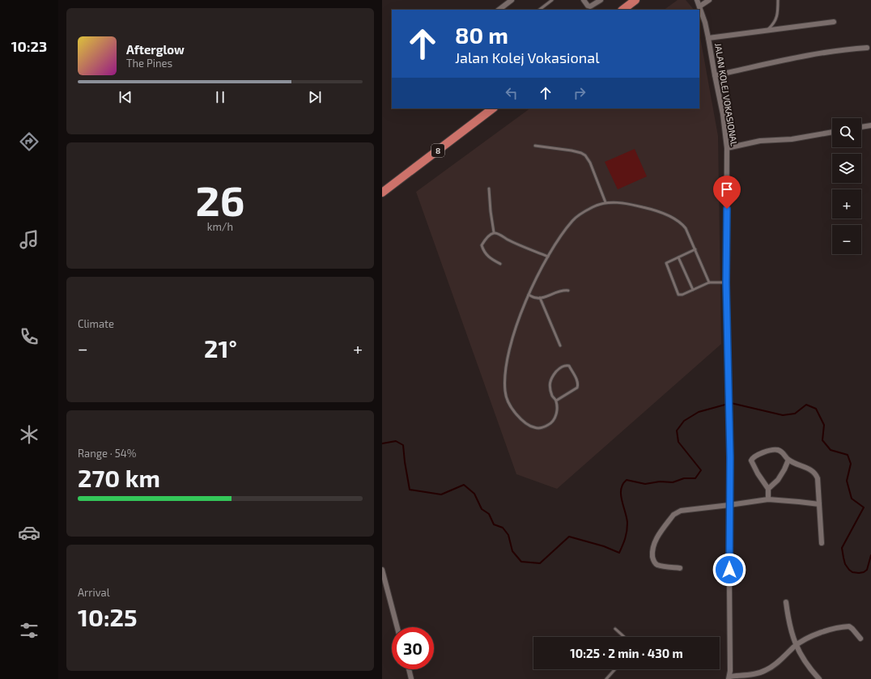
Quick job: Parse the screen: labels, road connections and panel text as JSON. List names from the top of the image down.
{
  "streets": {
    "highway": ["8"],
    "street": ["JALAN KOLEJ VOKASIONAL"]
  },
  "page": {
    "tabs": "10:23",
    "turn": ["80 m", "Jalan Kolej Vokasional"],
    "song": ["Afterglow", "The Pines"],
    "map_buttons": ["+", "−"],
    "tile": [
      ["26", "km/h"],
      "Climate",
      ["Range · 54%", "270 km"],
      ["Arrival", "10:25"]
    ],
    "heat": ["−", "21°", "+"],
    "limit": "30",
    "trip": "10:25 · 2 min · 430 m"
  }
}
